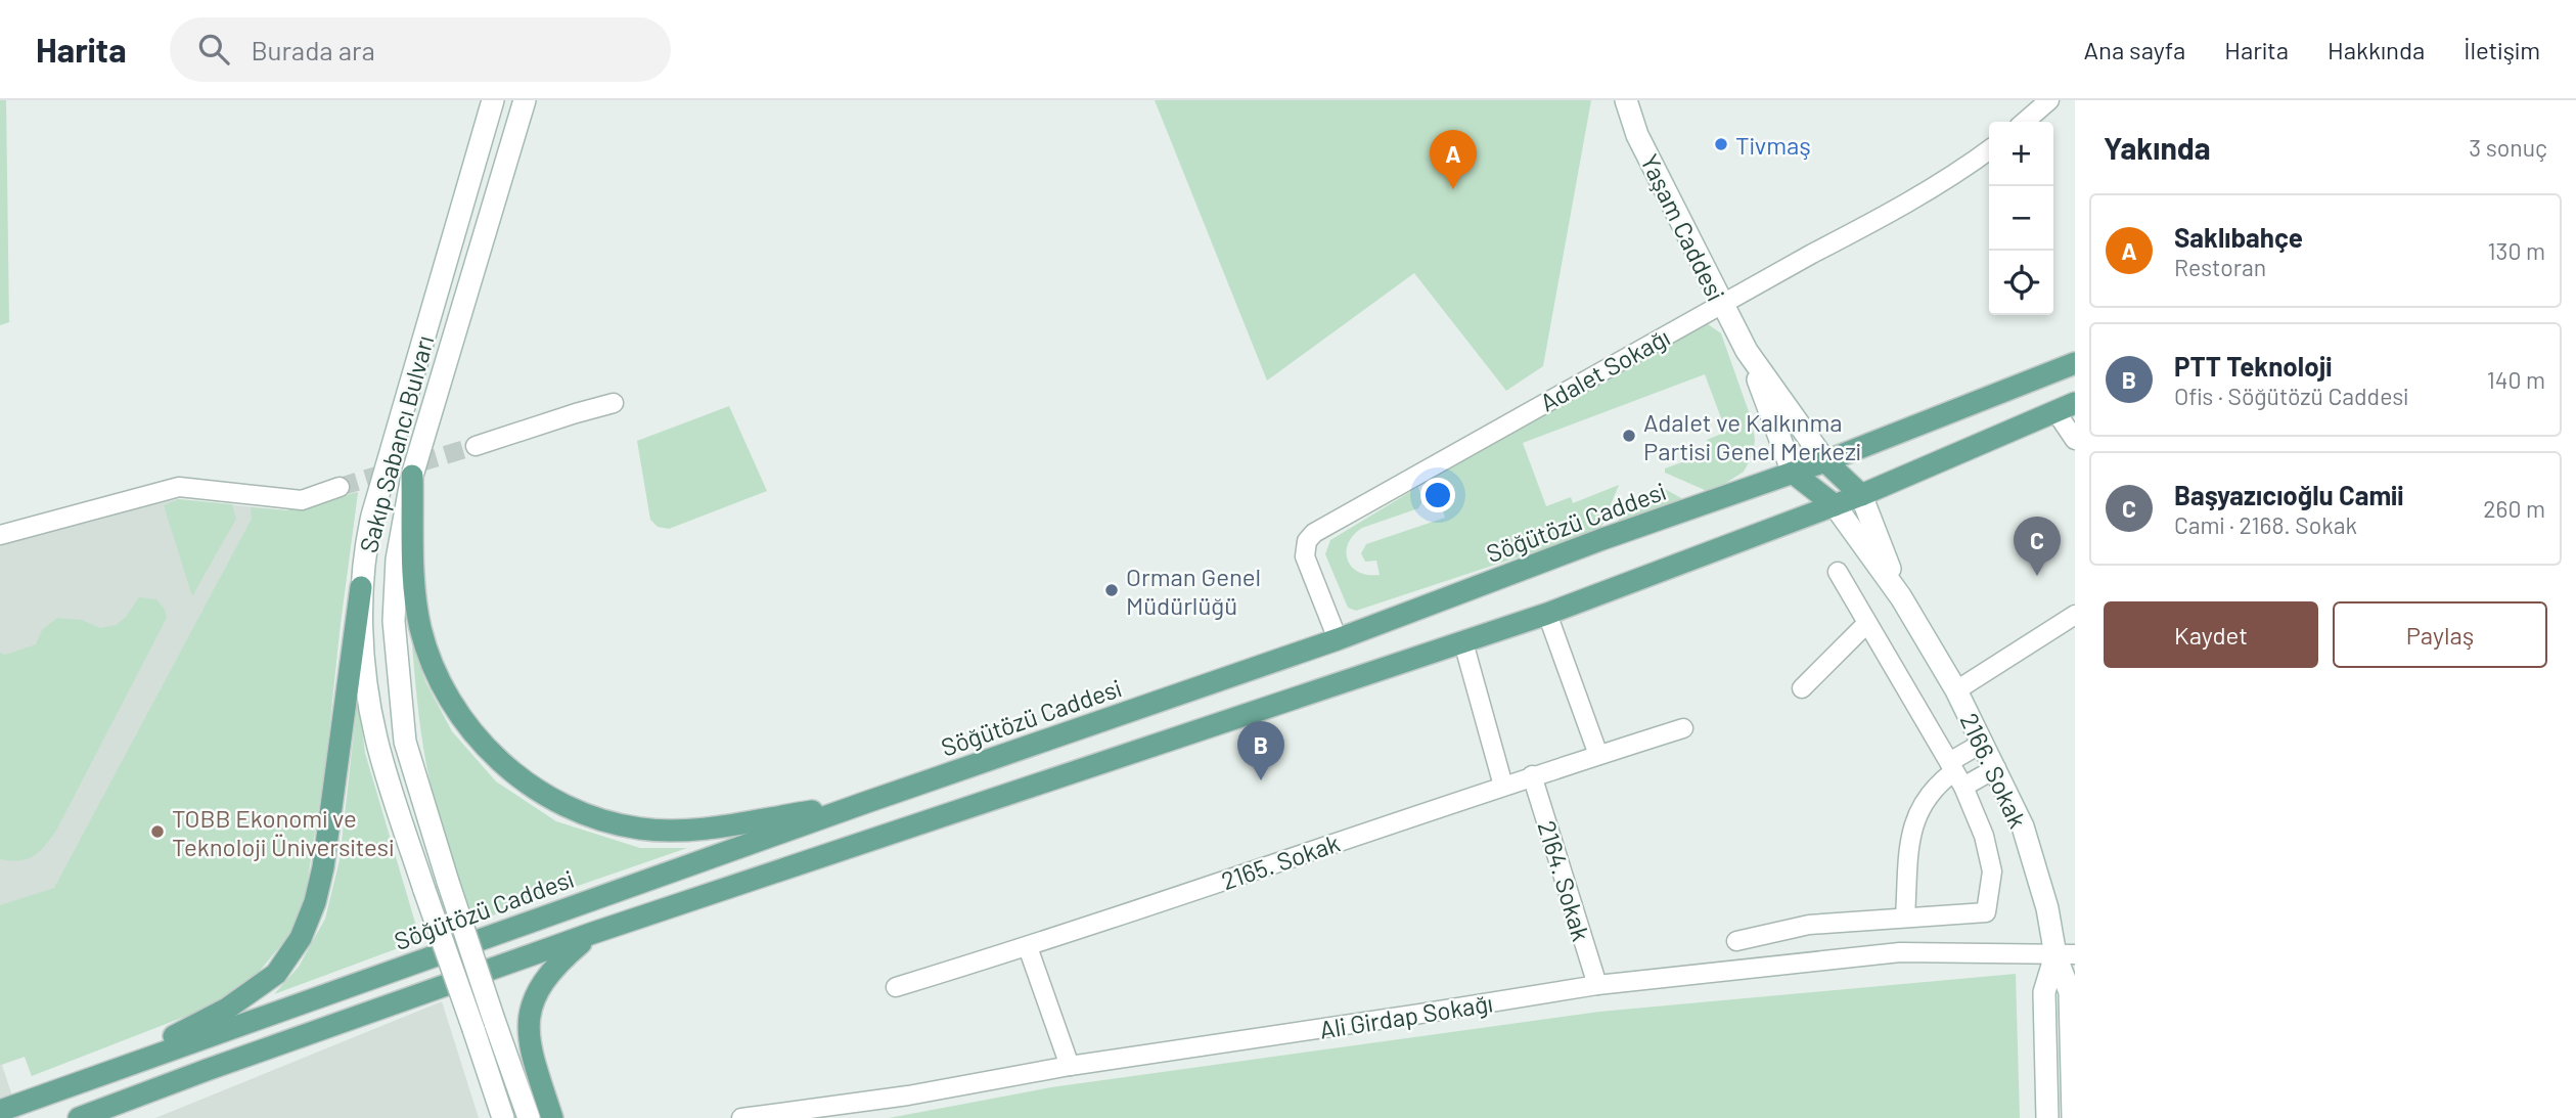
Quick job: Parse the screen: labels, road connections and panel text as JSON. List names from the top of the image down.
{
  "streets": {
    "main road": ["Söğütözü Caddesi"],
    "street": [
      "Yaşam Caddesi",
      "Adalet Sokağı",
      "Sakıp Sabancı Bulvarı",
      "2166. Sokak",
      "2165. Sokak",
      "2164. Sokak",
      "Ali Girdap Sokağı"
    ]
  },
  "crossings": [
    ["Yaşam Caddesi", "Adalet Sokağı"],
    ["Yaşam Caddesi", "Söğütözü Caddesi"],
    ["Adalet Sokağı", "Söğütözü Caddesi"],
    ["2166. Sokak", "Ali Girdap Sokağı"],
    ["2165. Sokak", "2164. Sokak"],
    ["2164. Sokak", "Ali Girdap Sokağı"]
  ],
  "places": [
    "Tivmaş",
    "Adalet ve Kalkınma Partisi Genel Merkezi",
    "Orman Genel Müdürlüğü",
    "TOBB Ekonomi ve Teknoloji Üniversitesi"
  ],
  "page": {
    "header": "Harita",
    "search": "Burada ara",
    "nav": [
      "Ana sayfa",
      "Harita",
      "Hakkında",
      "İletişim"
    ],
    "heading": ["Yakında", "3 sonuç"],
    "map_buttons": ["+", "−"],
    "pins": ["A", "C", "B"],
    "list": [
      {
        "mark": "A",
        "name": "Saklıbahçe",
        "note": "Restoran",
        "value": "130 m"
      },
      {
        "mark": "B",
        "name": "PTT Teknoloji",
        "note": "Ofis · Söğütözü Caddesi",
        "value": "140 m"
      },
      {
        "mark": "C",
        "name": "Başyazıcıoğlu Camii",
        "note": "Cami · 2168. Sokak",
        "value": "260 m"
      }
    ],
    "buttons": ["Kaydet", "Paylaş"]
  }
}
